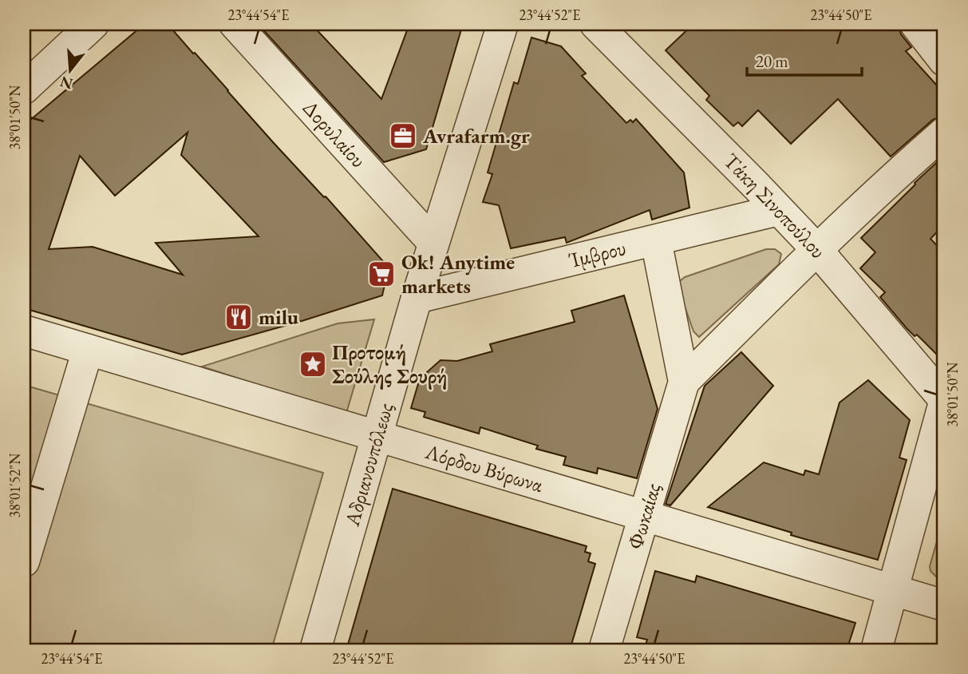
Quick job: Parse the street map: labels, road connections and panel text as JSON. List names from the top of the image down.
{
  "streets": {
    "street": [
      "Δορυλαίου",
      "Τάκη Σινοπούλου",
      "Ίμβρου",
      "Αδριανουπόλεως",
      "Λόρδου Βύρωνα",
      "Φωκαίας"
    ]
  },
  "crossings": [
    ["Δορυλαίου", "Αδριανουπόλεως"],
    ["Τάκη Σινοπούλου", "Ίμβρου"],
    ["Τάκη Σινοπούλου", "Φωκαίας"],
    ["Ίμβρου", "Αδριανουπόλεως"],
    ["Ίμβρου", "Φωκαίας"],
    ["Αδριανουπόλεως", "Λόρδου Βύρωνα"],
    ["Λόρδου Βύρωνα", "Φωκαίας"]
  ],
  "places": {
    "office": ["Avrafarm.gr"],
    "supermarket": ["Ok! Anytime markets"],
    "restaurant": ["milu"],
    "place": ["Προτομή Σούλης Σουρή"]
  },
  "scale_bar": "20 m",
  "north": "bottom",
  "coordinates": [
    "23°44'54\"E",
    "23°44'52\"E",
    "23°44'50\"E",
    "38°01'50\"N",
    "38°01'52\"N"
  ]
}
